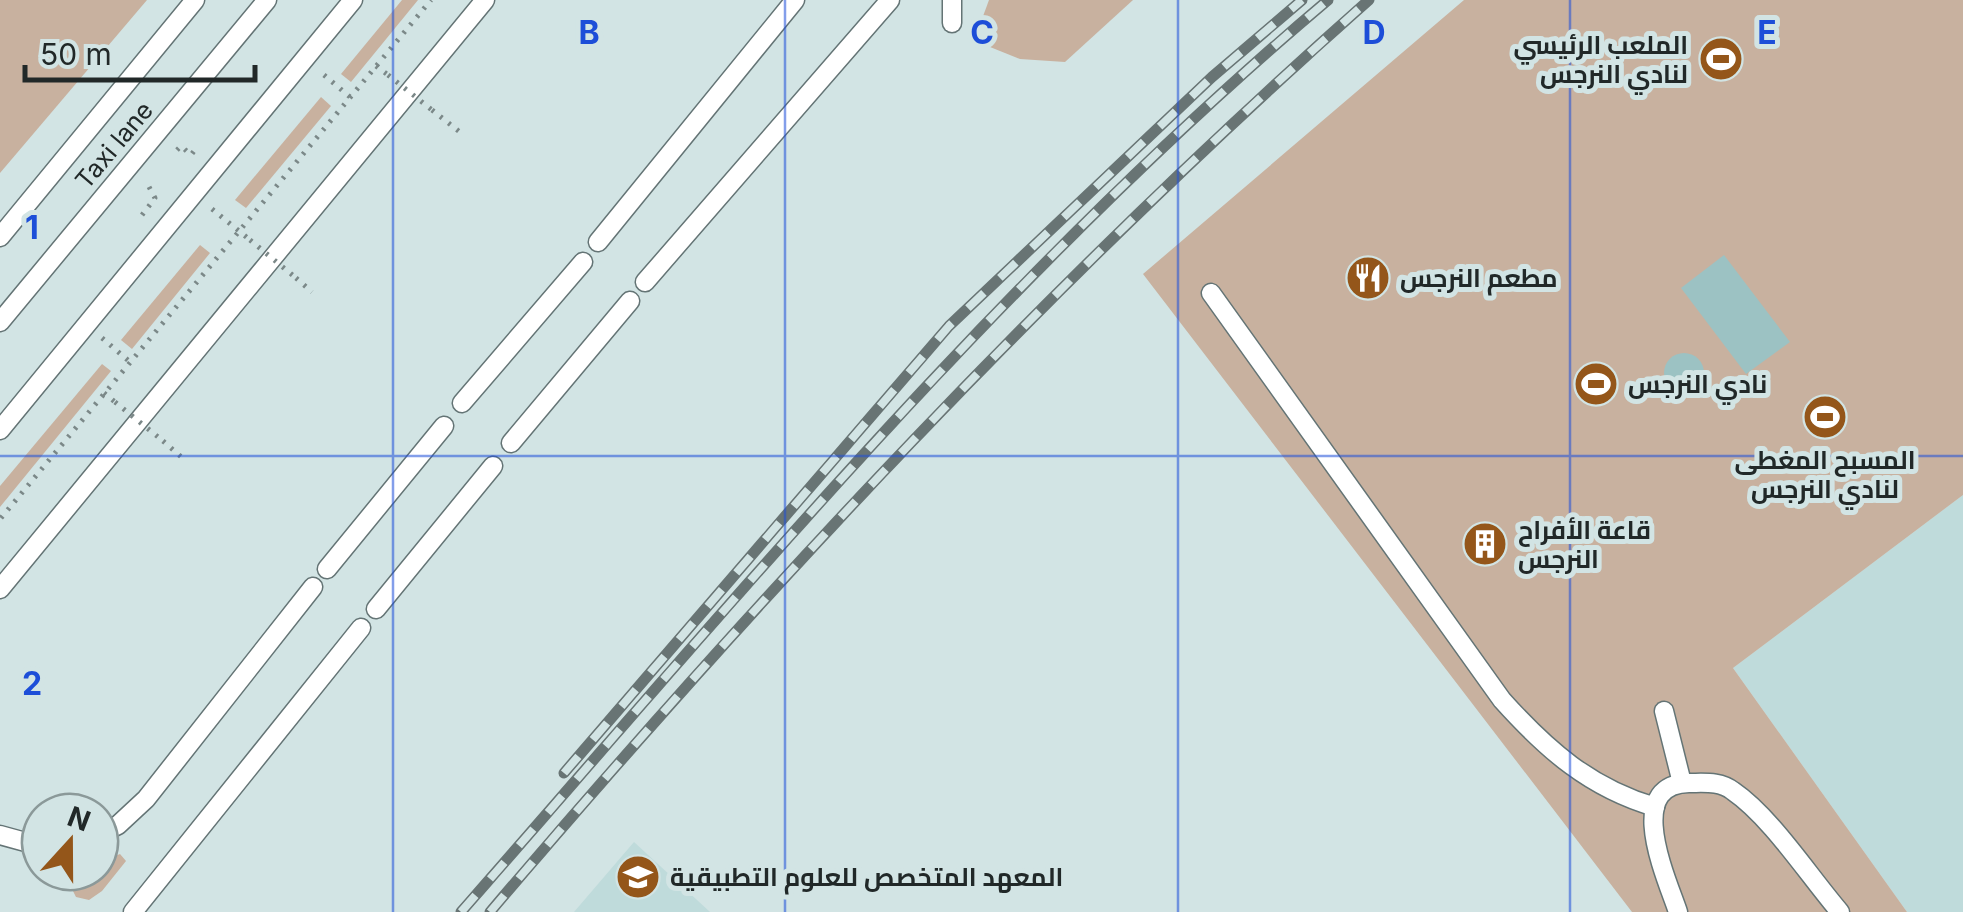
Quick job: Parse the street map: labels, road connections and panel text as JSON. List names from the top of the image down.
{
  "streets": {
    "lane": ["Taxi lane"]
  },
  "places": {
    "sports": ["الملعب الرئيسي لنادي النرجس", "نادي النرجس", "المسبح المغطى لنادي النرجس"],
    "restaurant": ["مطعم النرجس"],
    "building": ["قاعة الأفراح النرجس"],
    "school or university": ["المعهد المتخصص للعلوم التطبيقية"]
  },
  "scale_bar": "50 m",
  "north": "top",
  "grid": {
    "columns": [
      "B",
      "C",
      "D",
      "E"
    ],
    "rows": ["1", "2"]
  }
}
